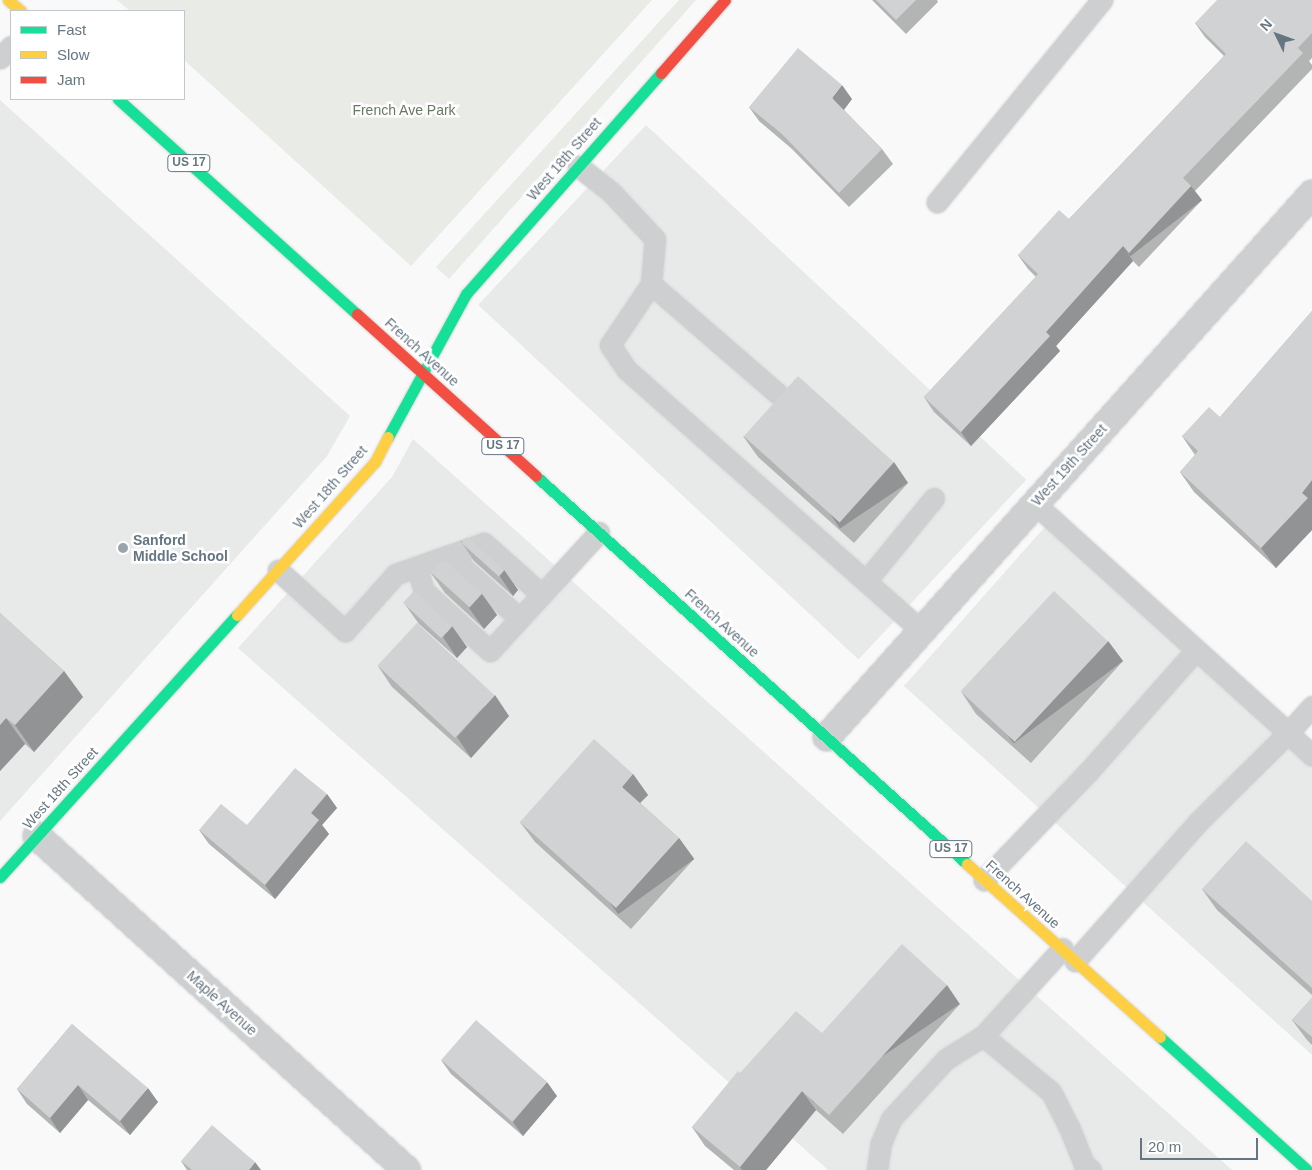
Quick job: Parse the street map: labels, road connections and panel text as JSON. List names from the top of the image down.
{
  "streets": {
    "main road": ["West 18th Street", "US 17", "French Avenue"],
    "street": ["West 19th Street", "Maple Avenue"]
  },
  "crossings": [
    ["West 18th Street", "French Avenue"],
    ["West 18th Street", "Maple Avenue"],
    ["French Avenue", "West 19th Street"]
  ],
  "parks": ["French Ave Park"],
  "places": ["Sanford Middle School"],
  "legend": ["Fast", "Slow", "Jam"],
  "scale_bar": "20 m",
  "north": "top left"
}
